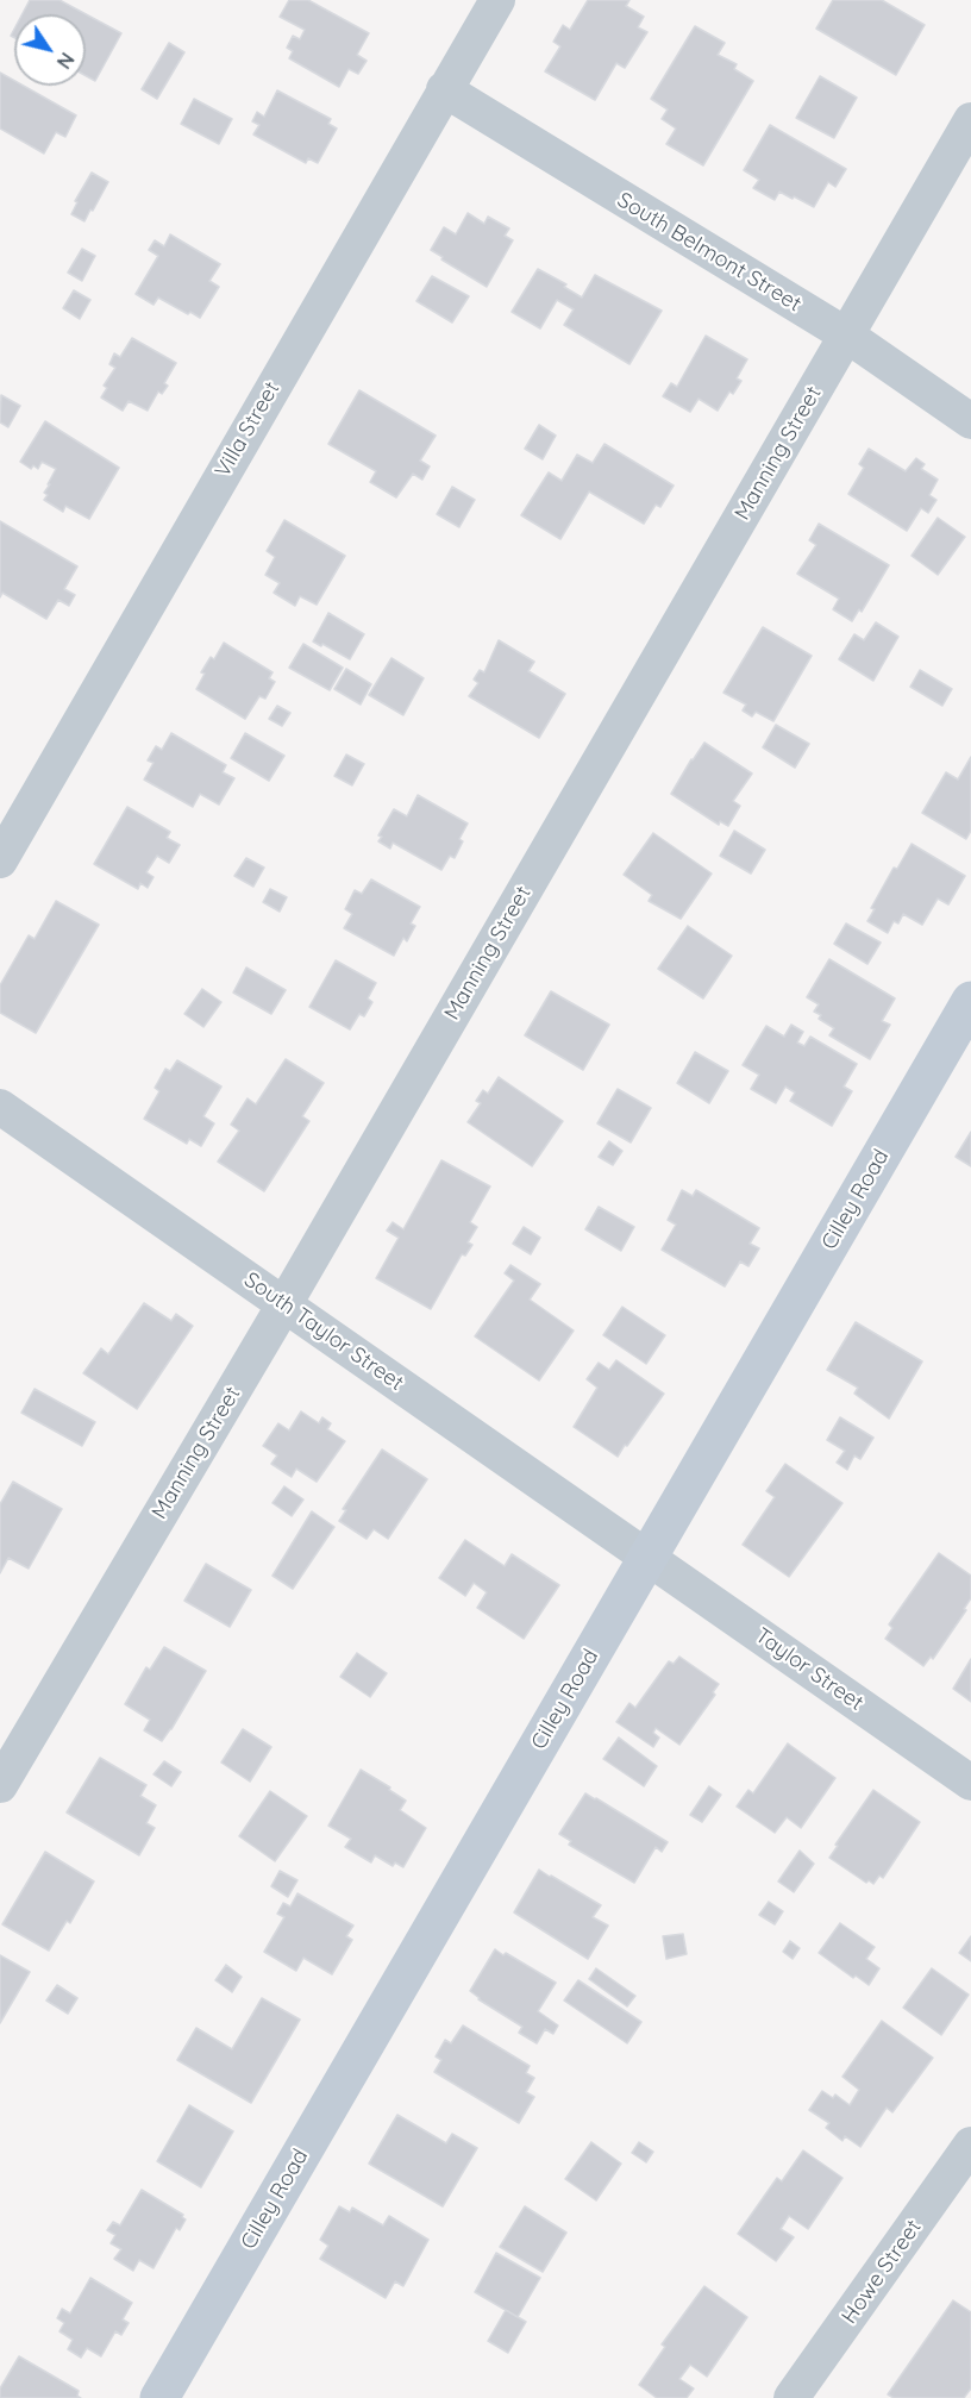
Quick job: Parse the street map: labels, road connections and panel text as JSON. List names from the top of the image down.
{
  "streets": {
    "street": [
      "South Belmont Street",
      "Villa Street",
      "Manning Street",
      "Cilley Road",
      "South Taylor Street",
      "Taylor Street",
      "Howe Street"
    ]
  },
  "crossings": [
    ["South Belmont Street", "Villa Street"],
    ["South Belmont Street", "Manning Street"],
    ["Manning Street", "South Taylor Street"],
    ["Cilley Road", "South Taylor Street"],
    ["Cilley Road", "Taylor Street"],
    ["South Taylor Street", "Taylor Street"]
  ],
  "north": "bottom right"
}
